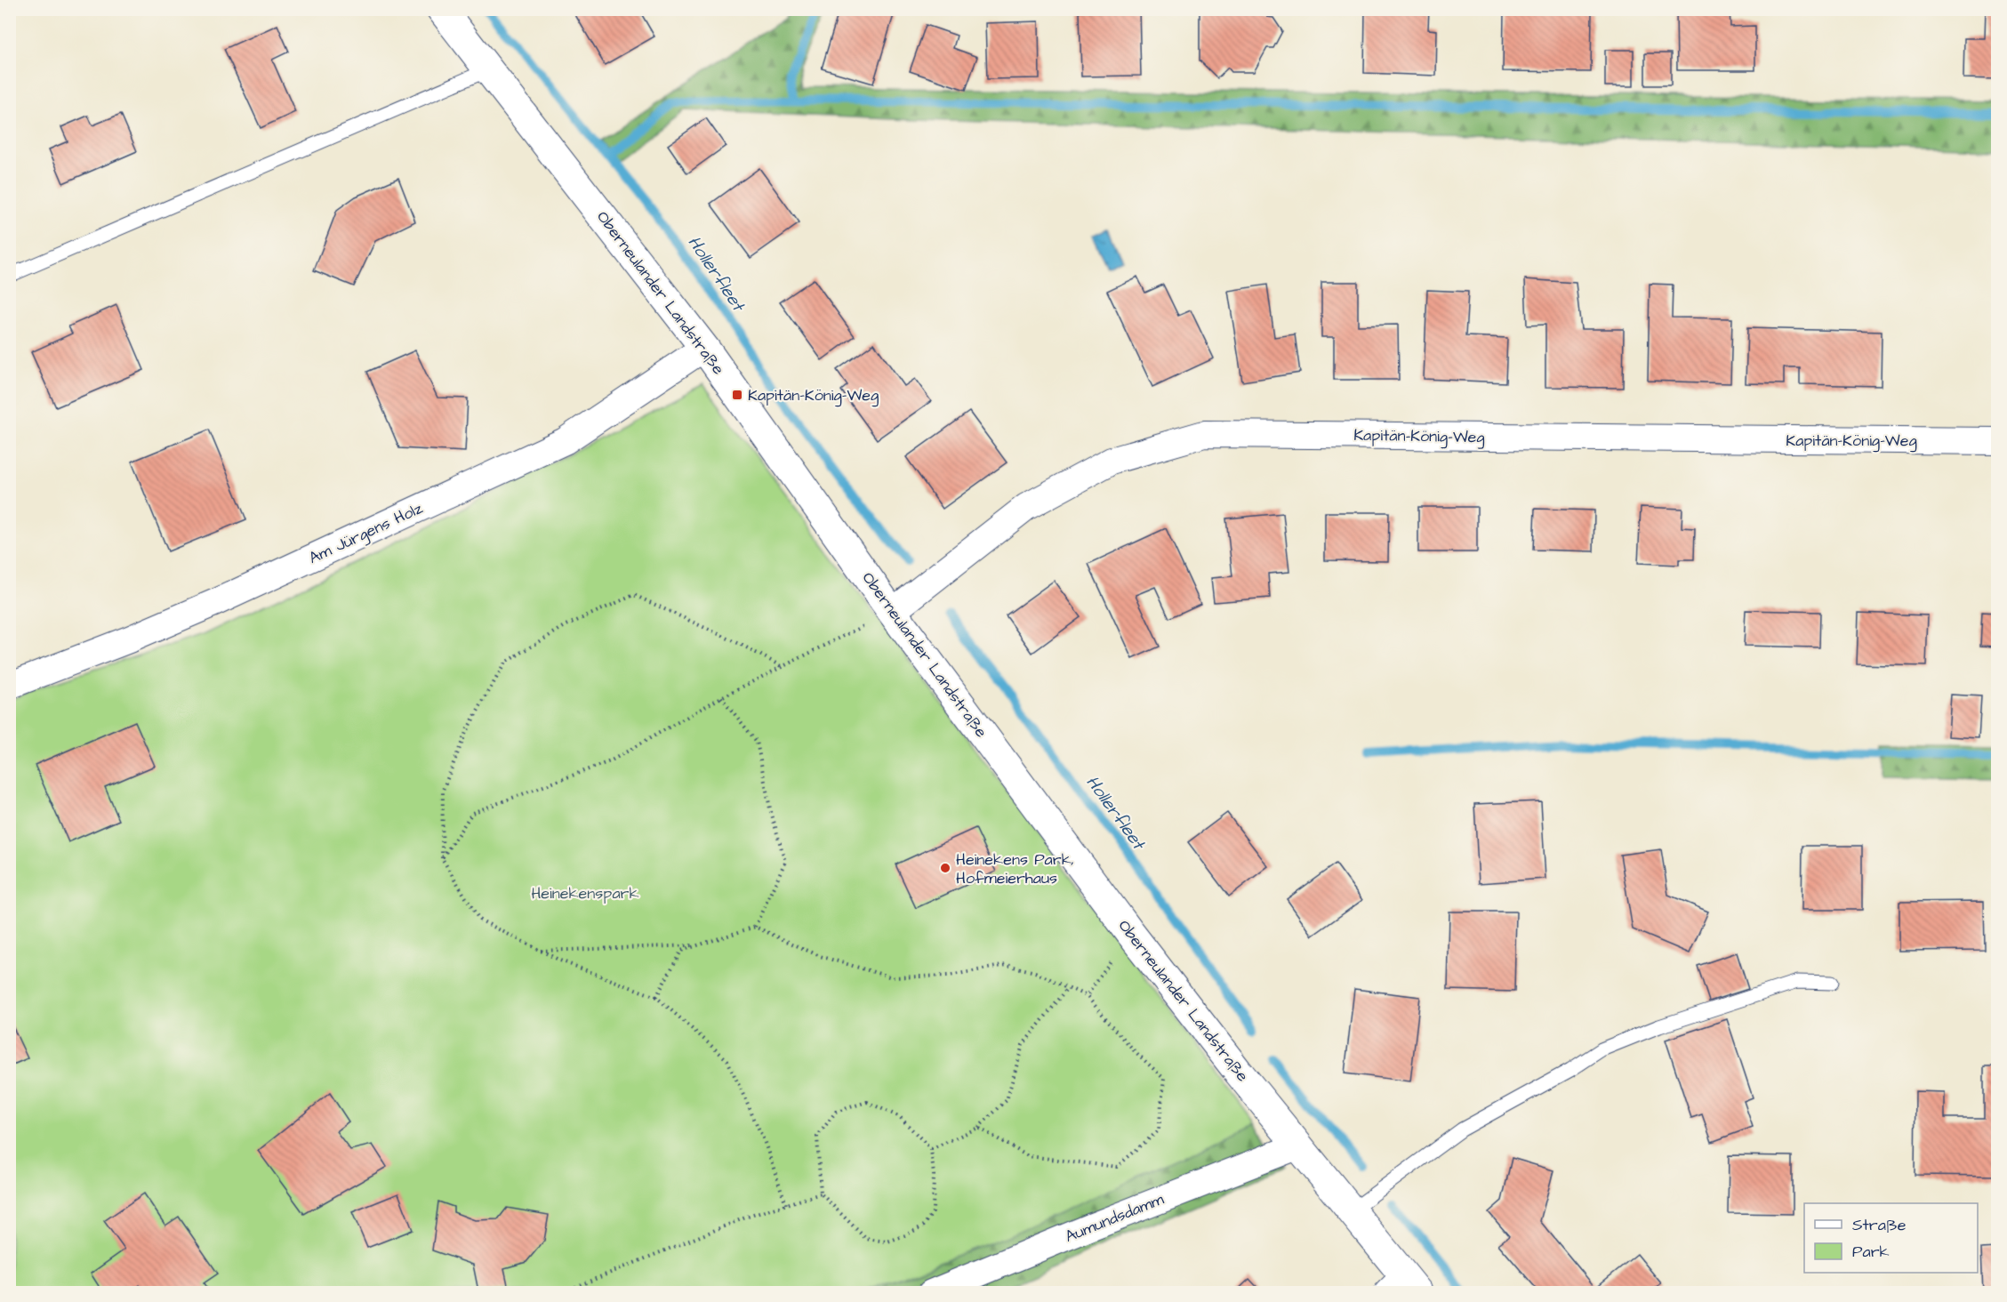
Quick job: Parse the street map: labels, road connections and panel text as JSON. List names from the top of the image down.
{
  "streets": {
    "street": [
      "Oberneulander Landstraße",
      "Kapitän-König-Weg",
      "Am Jürgens Holz",
      "Aumundsdamm"
    ]
  },
  "crossings": [
    ["Oberneulander Landstraße", "Kapitän-König-Weg"],
    ["Oberneulander Landstraße", "Am Jürgens Holz"],
    ["Oberneulander Landstraße", "Aumundsdamm"]
  ],
  "water": ["Hollerfleet"],
  "parks": ["Heinekenspark"],
  "places": {
    "transit": ["Kapitän-König-Weg"],
    "other": ["Heinekens Park, Hofmeierhaus"]
  },
  "legend": ["Straße", "Park"]
}
